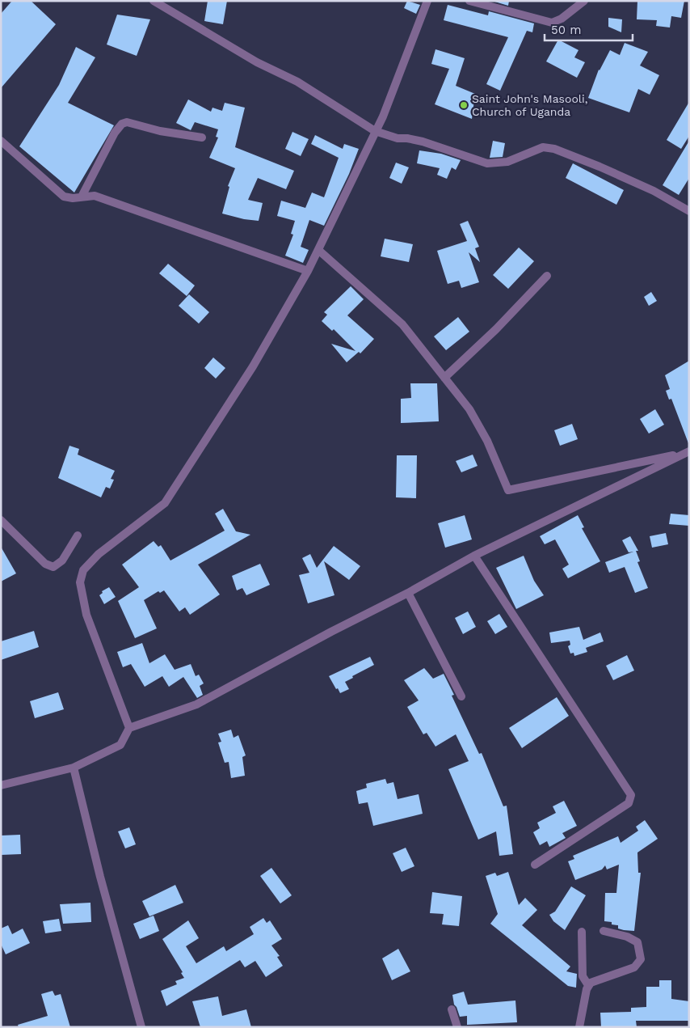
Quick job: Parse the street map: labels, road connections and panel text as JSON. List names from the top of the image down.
{
  "places": ["Saint John's Masooli, Church of Uganda"],
  "scale_bar": "50 m"
}
